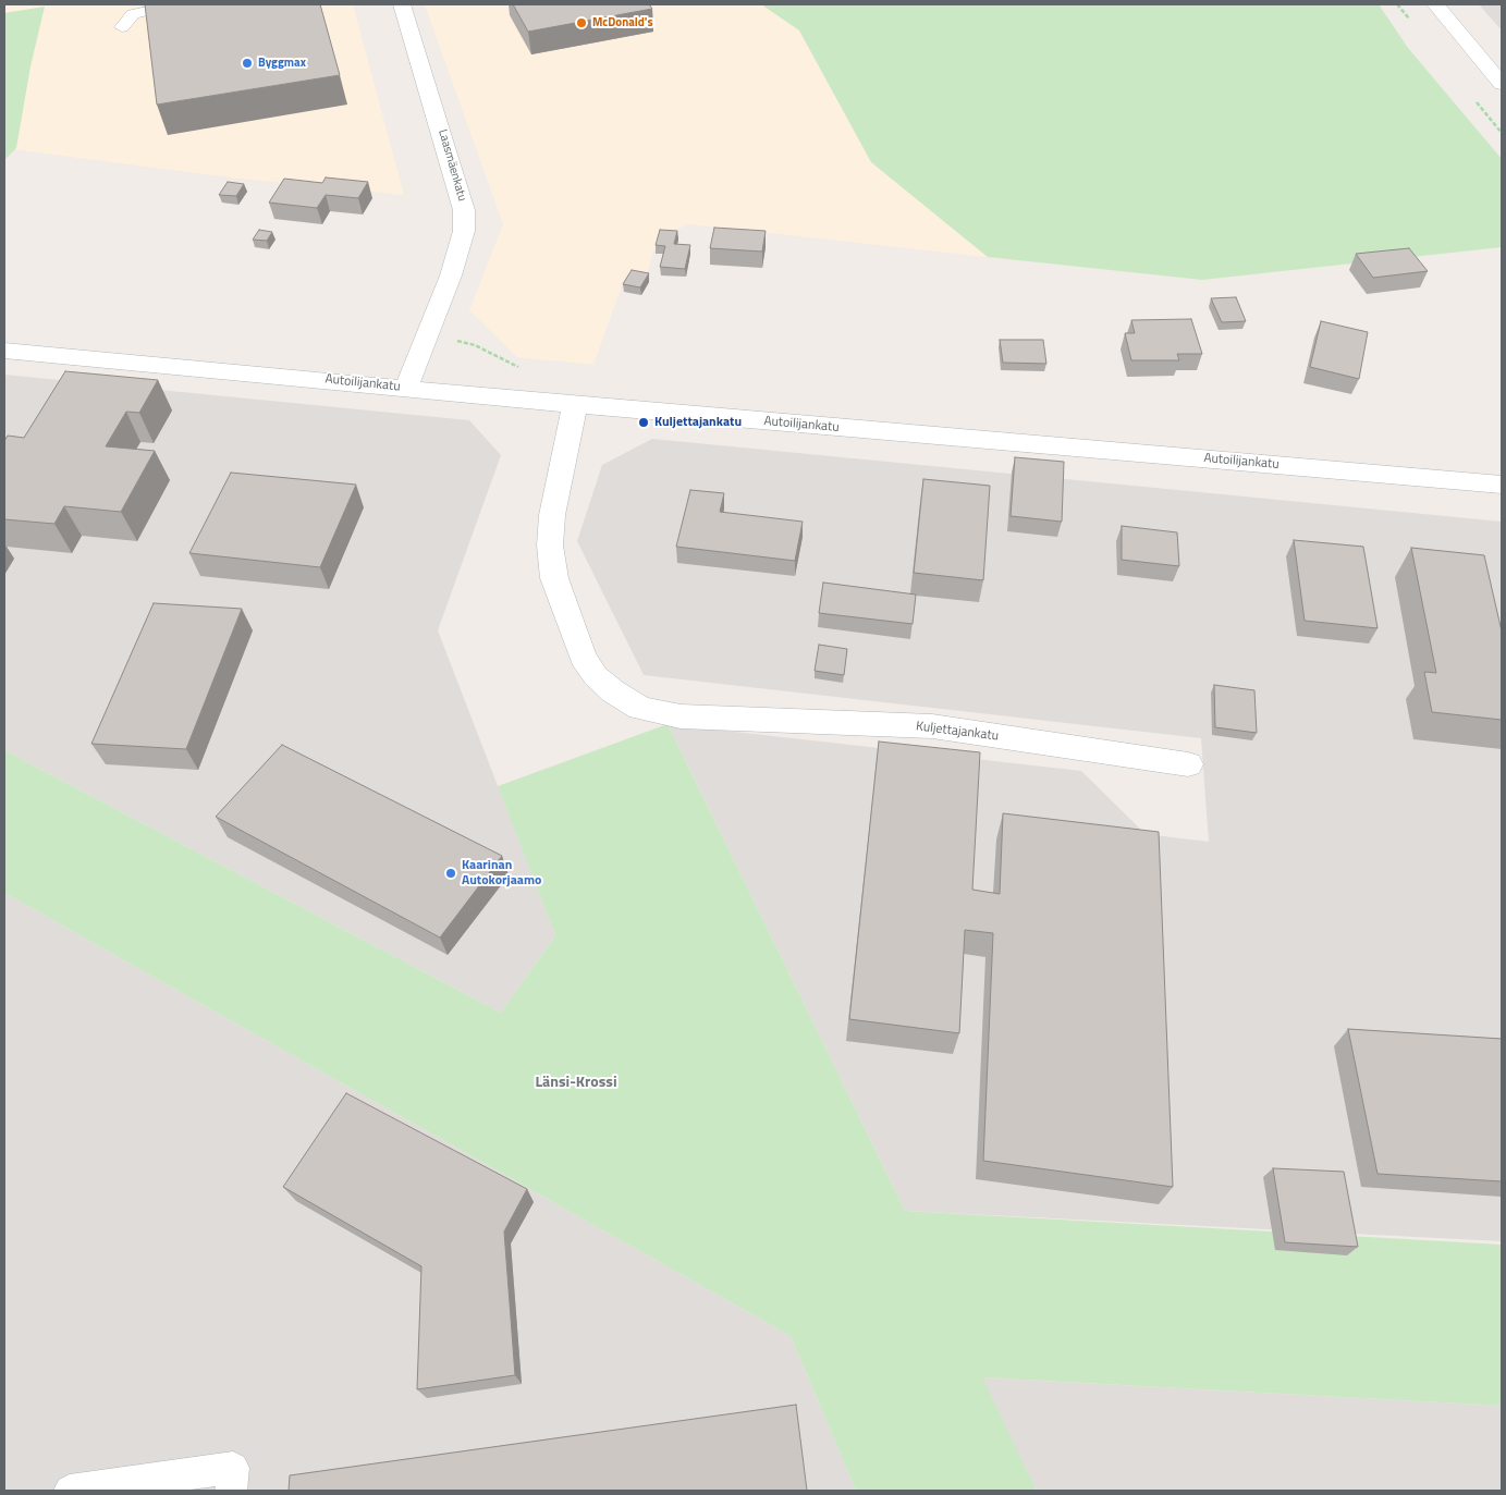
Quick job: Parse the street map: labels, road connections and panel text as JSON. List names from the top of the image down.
{
  "streets": {
    "street": ["Laasmäenkatu", "Autoilijankatu", "Kuljettajankatu"]
  },
  "crossings": [
    ["Laasmäenkatu", "Autoilijankatu"],
    ["Autoilijankatu", "Kuljettajankatu"]
  ],
  "districts": ["Länsi-Krossi"],
  "places": [
    "McDonald's",
    "Byggmax",
    "Kuljettajankatu",
    "Kaarinan Autokorjaamo"
  ]
}
